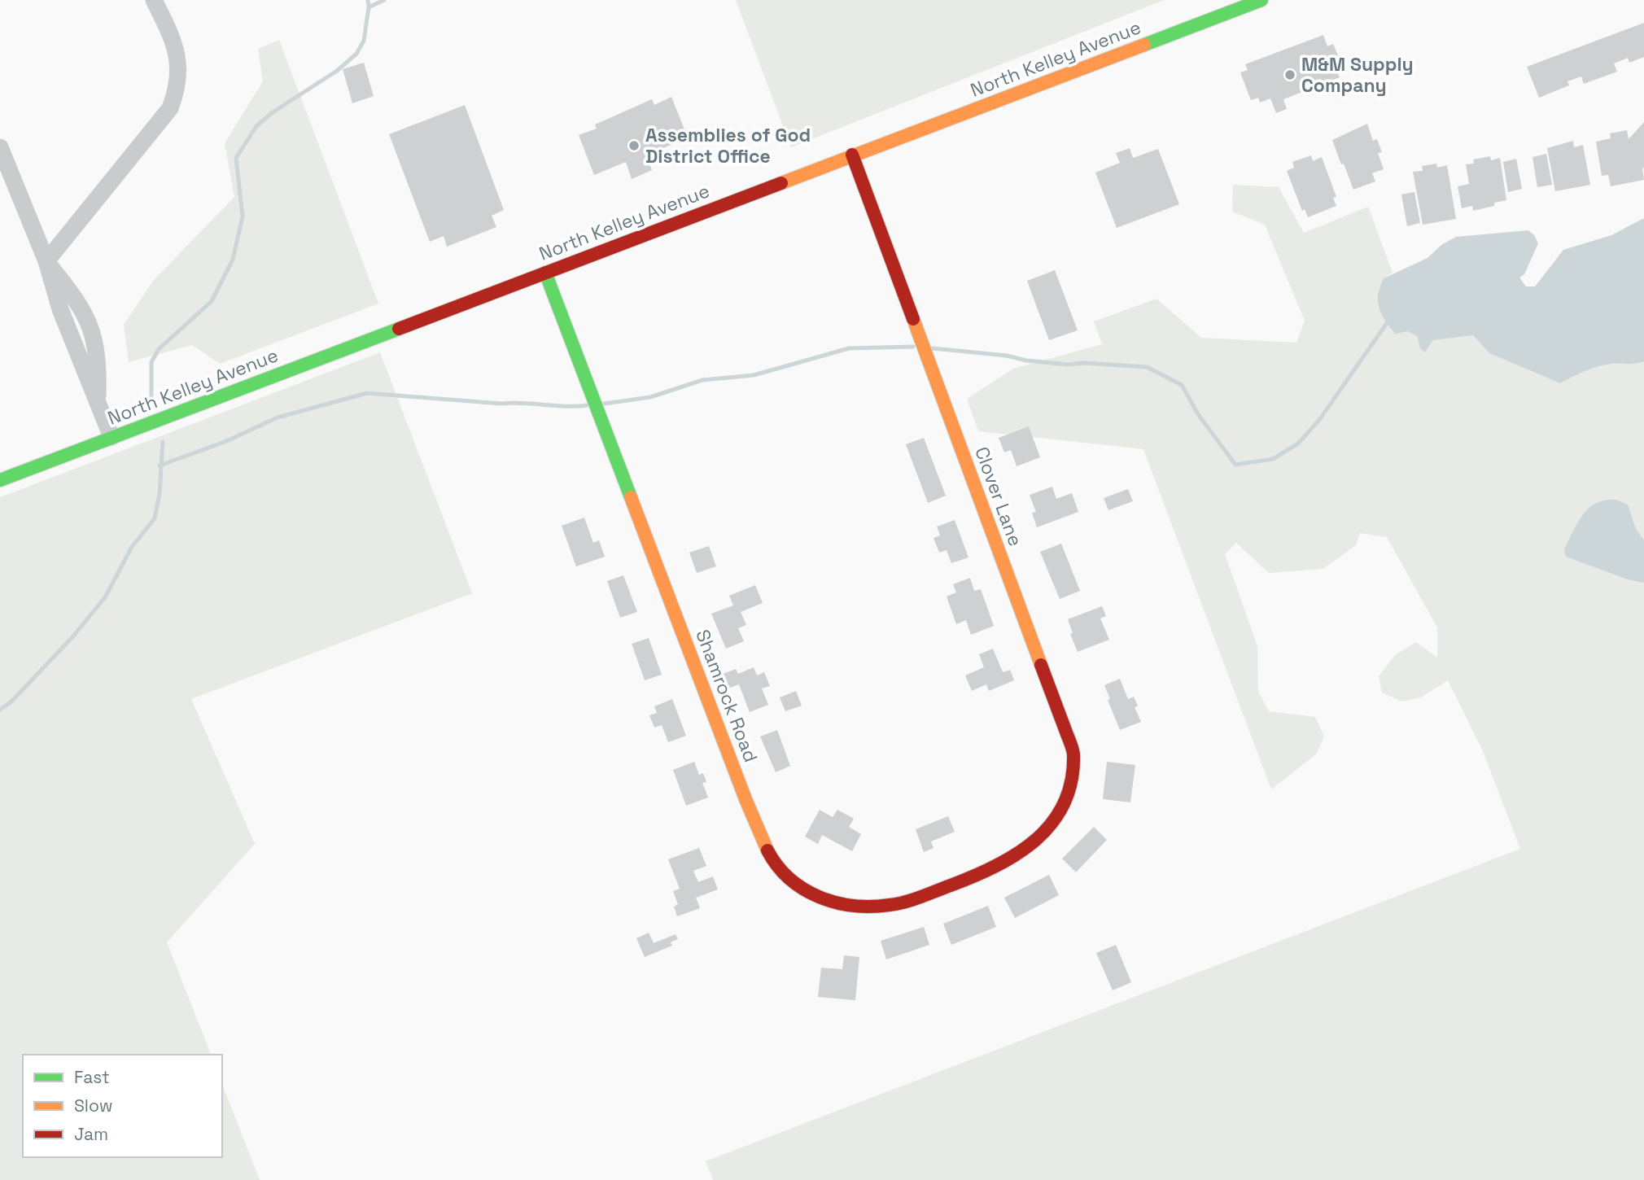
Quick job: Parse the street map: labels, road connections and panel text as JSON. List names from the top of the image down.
{
  "streets": {
    "street": ["North Kelley Avenue", "Clover Lane", "Shamrock Road"]
  },
  "crossings": [
    ["North Kelley Avenue", "Clover Lane"],
    ["North Kelley Avenue", "Shamrock Road"],
    ["Clover Lane", "Shamrock Road"]
  ],
  "places": ["M&M Supply Company", "Assemblies of God District Office"],
  "legend": ["Fast", "Slow", "Jam"]
}
